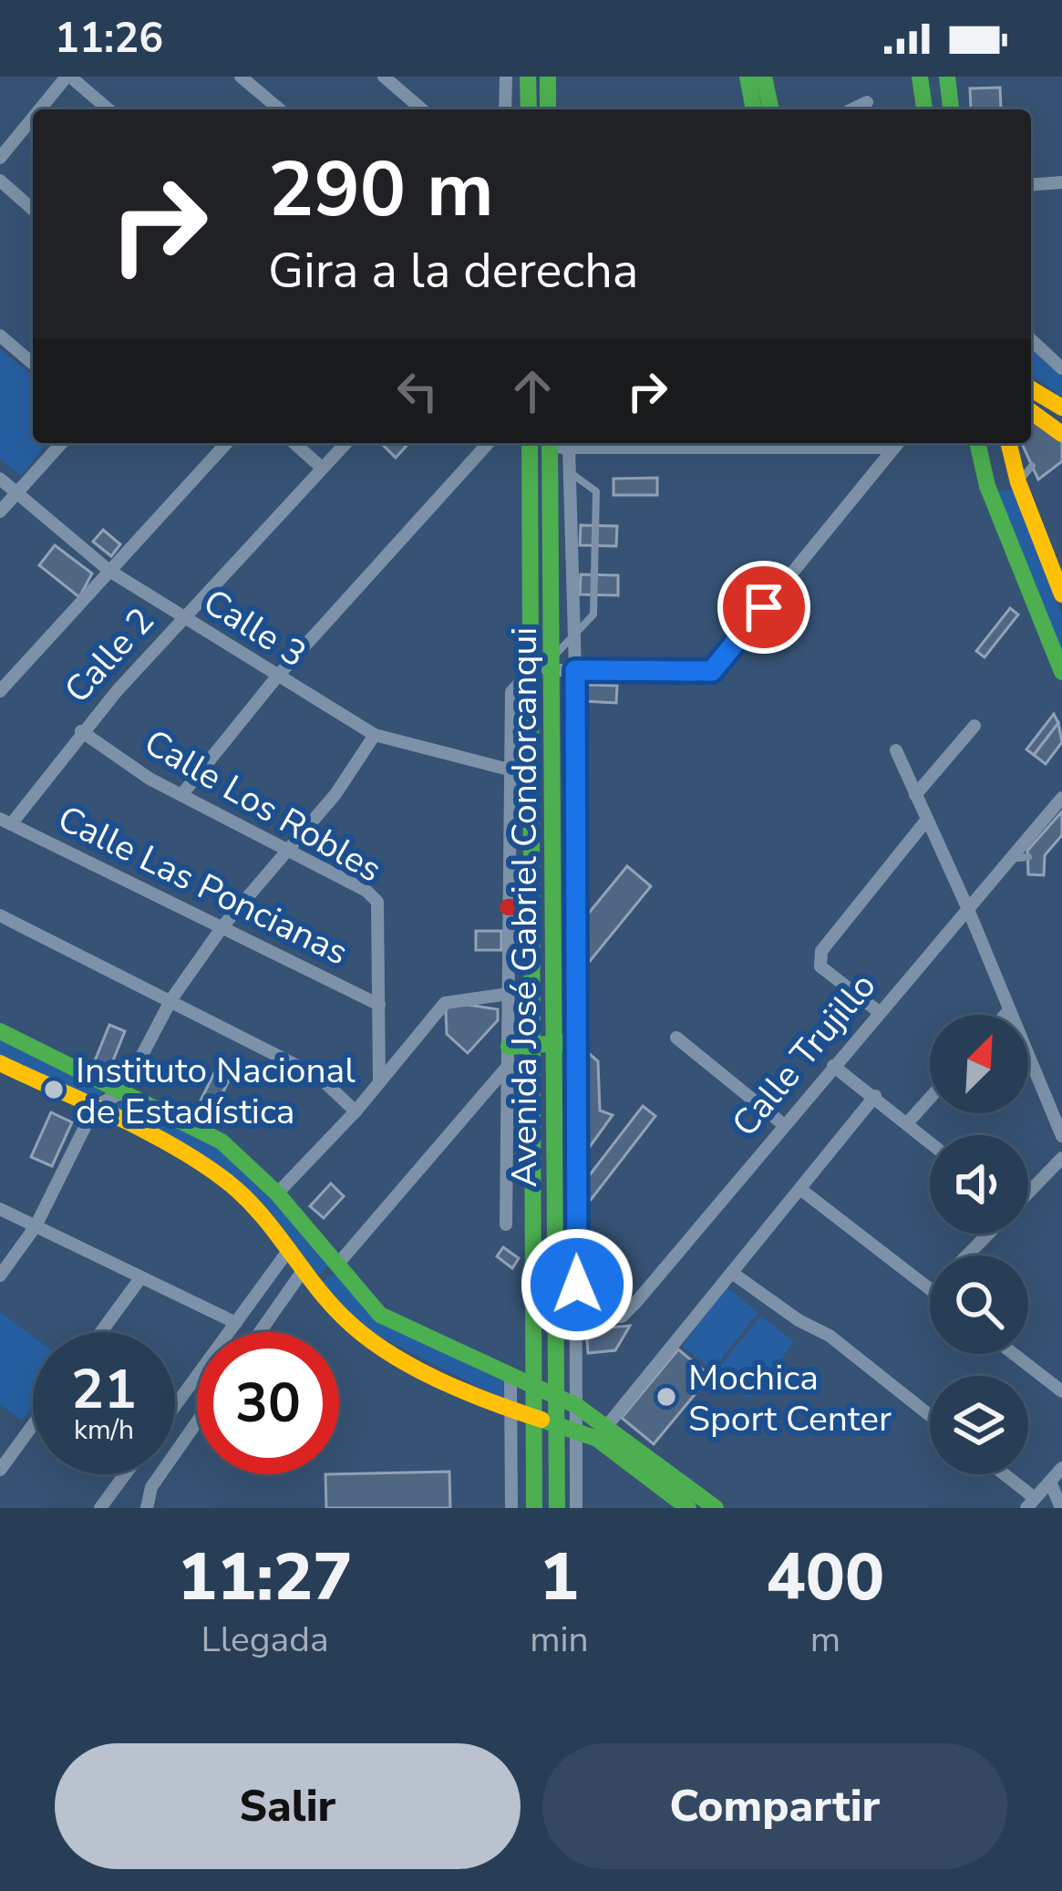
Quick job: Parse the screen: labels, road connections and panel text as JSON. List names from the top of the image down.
{
  "streets": {
    "main road": ["Avenida José Gabriel Condorcanqui"],
    "street": [
      "Calle 3",
      "Calle 2",
      "Calle Los Robles",
      "Calle Las Poncianas",
      "Calle Trujillo"
    ]
  },
  "crossings": [
    ["Calle 3", "Calle 2"],
    ["Calle 2", "Calle Los Robles"],
    ["Calle 2", "Calle Las Poncianas"],
    ["Calle Los Robles", "Calle Las Poncianas"]
  ],
  "places": ["Instituto Nacional de Estadística", "Mochica Sport Center"],
  "north": "top right",
  "page": {
    "status": "11:26",
    "turn": ["290 m", "Gira a la derecha"],
    "speed": "21 km/h",
    "limit": "30",
    "eta": [
      "11:27",
      "Llegada",
      "1",
      "min",
      "400",
      "m"
    ],
    "buttons": ["Salir", "Compartir"]
  }
}
